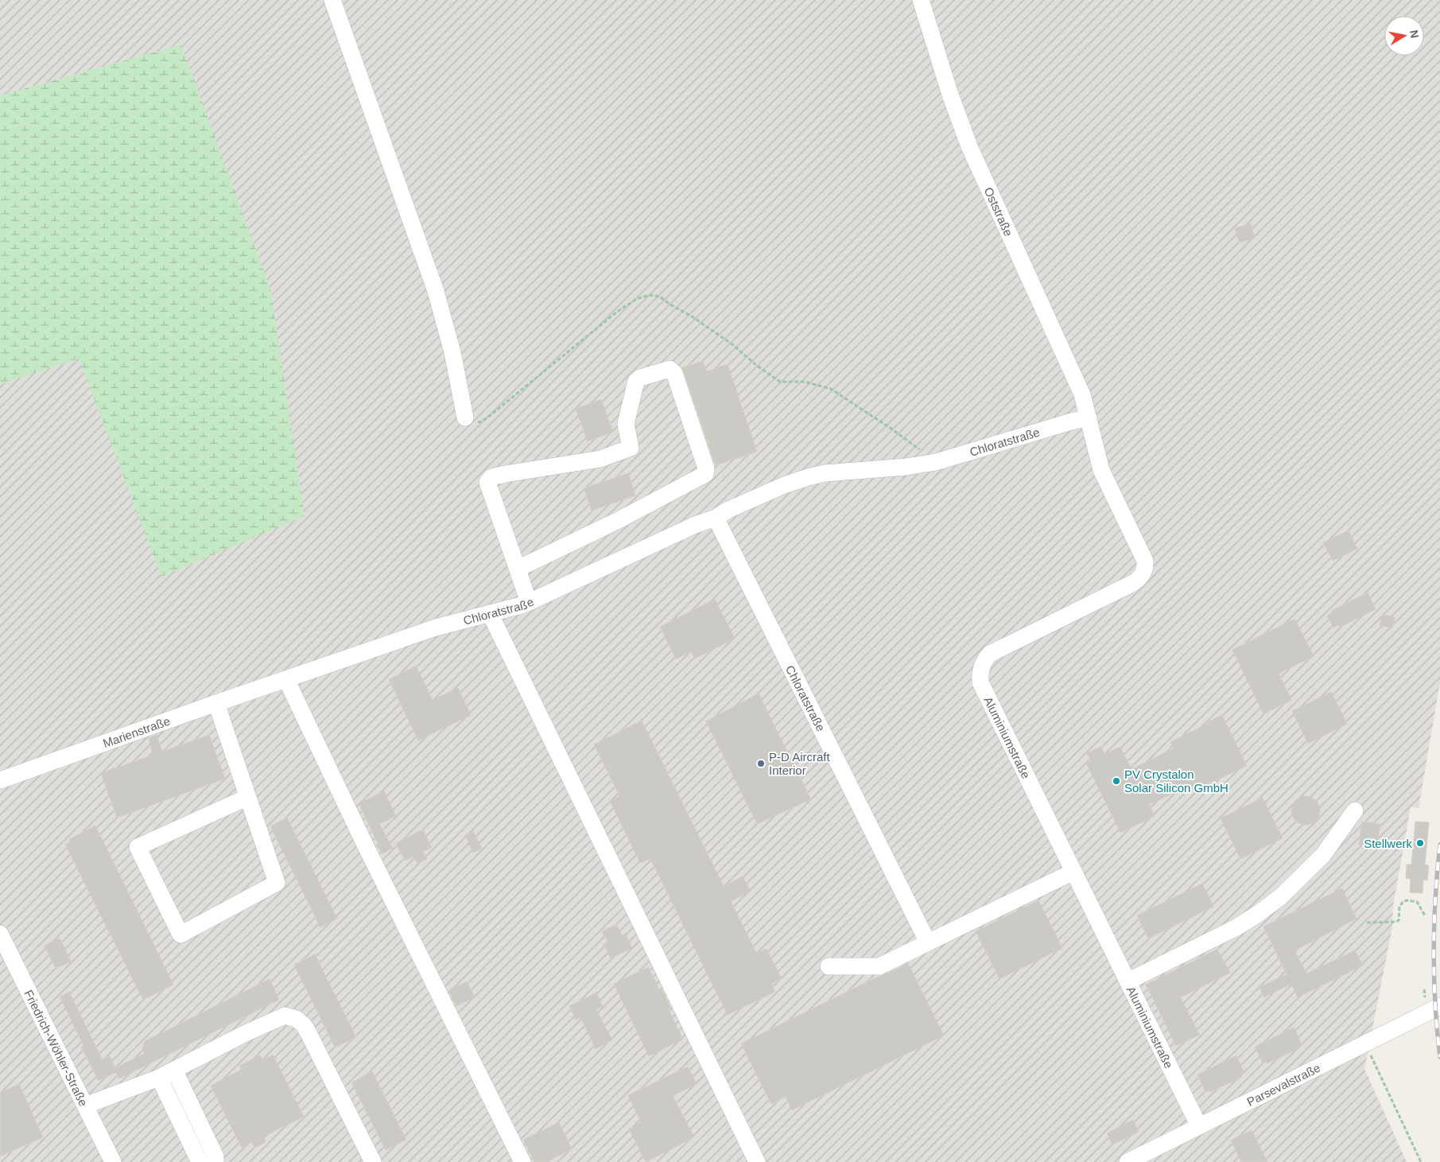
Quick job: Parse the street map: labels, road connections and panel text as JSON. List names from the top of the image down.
{
  "streets": {
    "street": [
      "Oststraße",
      "Chloratstraße",
      "Marienstraße",
      "Aluminiumstraße",
      "Friedrich-Wöhler-Straße",
      "Parsevalstraße"
    ]
  },
  "crossings": [
    ["Oststraße", "Chloratstraße"],
    ["Oststraße", "Aluminiumstraße"],
    ["Chloratstraße", "Marienstraße"],
    ["Chloratstraße", "Aluminiumstraße"],
    ["Aluminiumstraße", "Parsevalstraße"]
  ],
  "places": ["P-D Aircraft Interior", "PV Crystalon Solar Silicon GmbH", "Stellwerk"],
  "north": "right"
}
